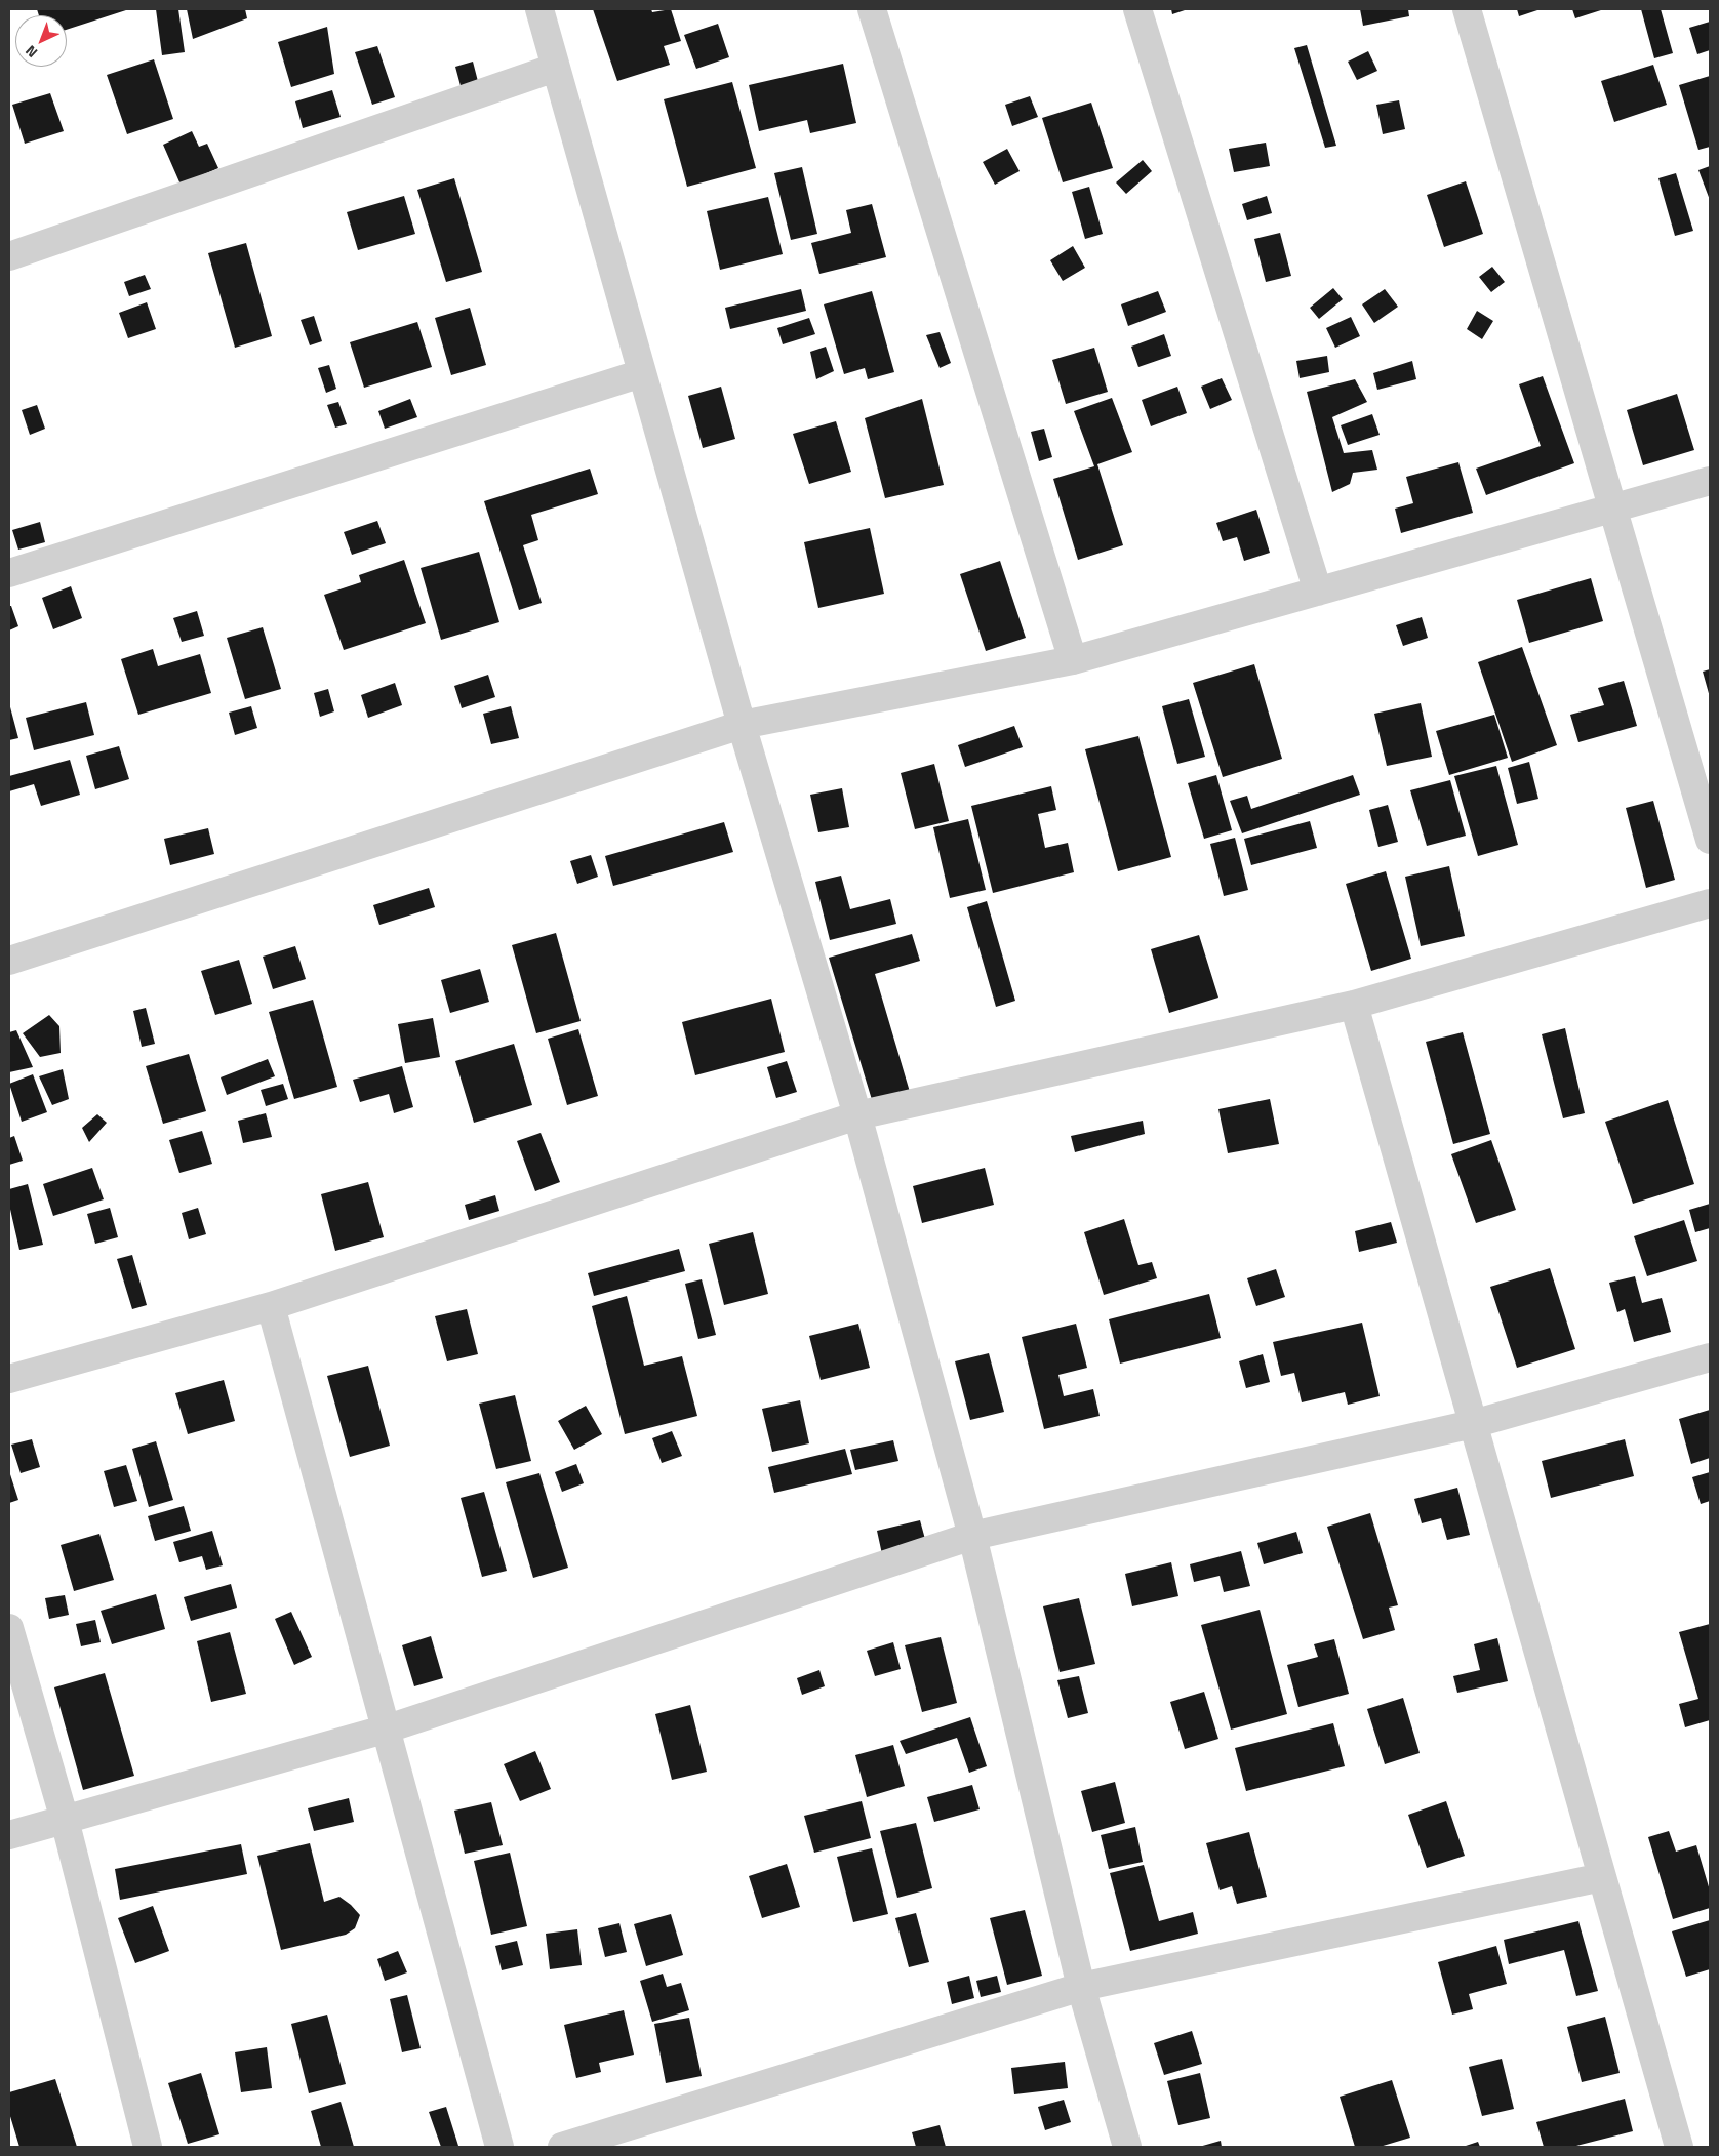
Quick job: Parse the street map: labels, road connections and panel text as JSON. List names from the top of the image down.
{
  "north": "bottom left"
}
